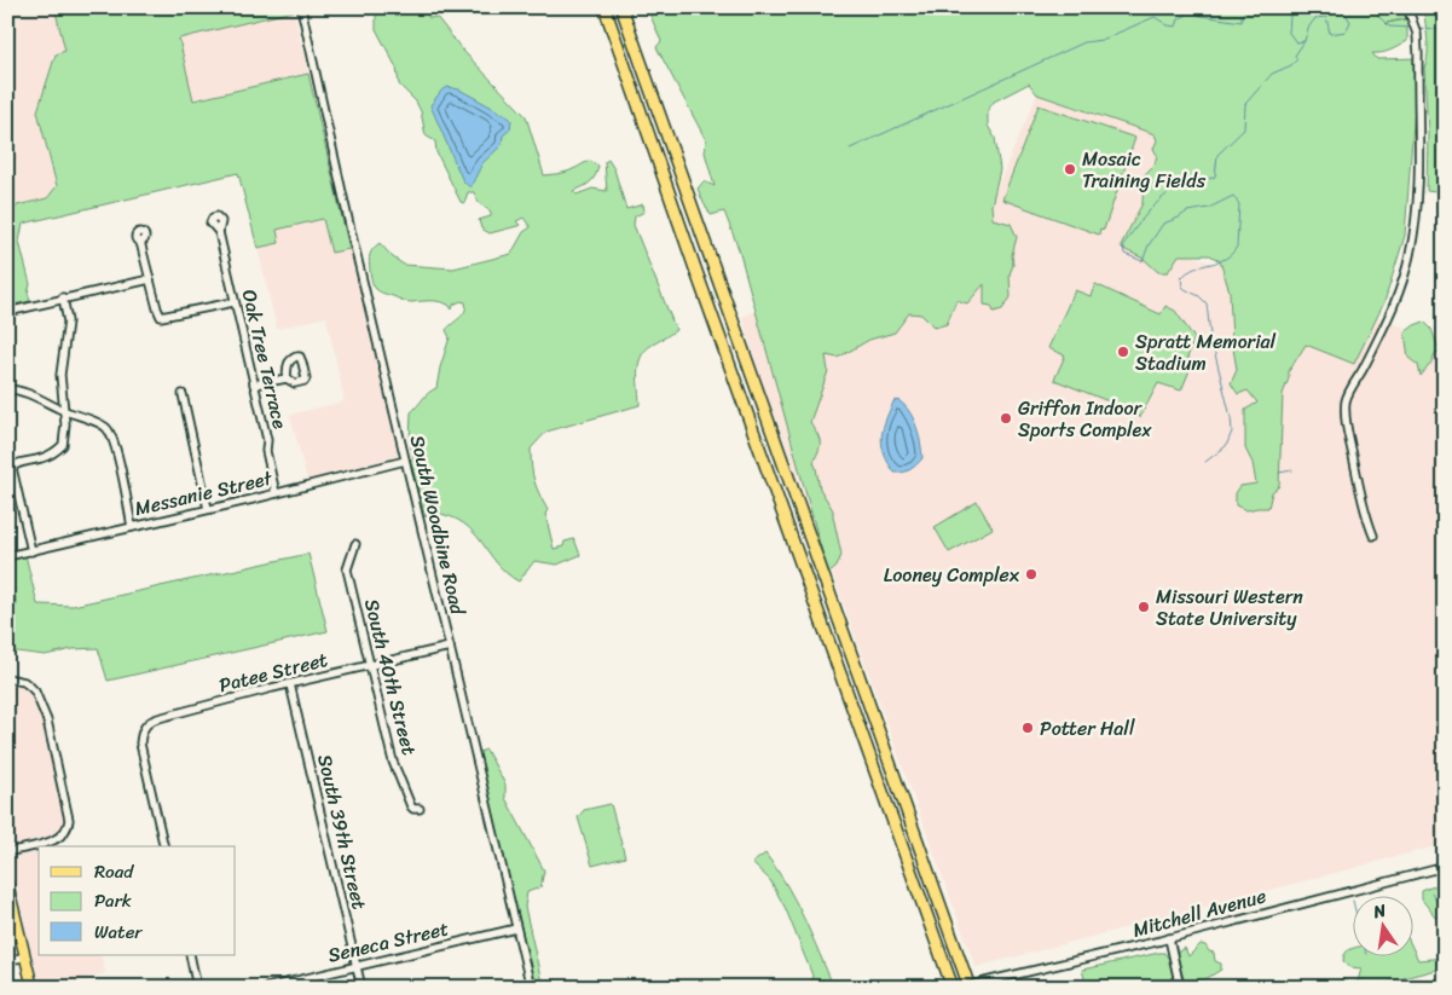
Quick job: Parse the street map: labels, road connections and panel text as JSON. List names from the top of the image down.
{
  "streets": {
    "street": [
      "Oak Tree Terrace",
      "Messanie Street",
      "South Woodbine Road",
      "Patee Street",
      "South 40th Street",
      "South 39th Street",
      "Mitchell Avenue",
      "Seneca Street"
    ]
  },
  "crossings": [
    ["Oak Tree Terrace", "Messanie Street"],
    ["Messanie Street", "South Woodbine Road"],
    ["South Woodbine Road", "Patee Street"],
    ["South Woodbine Road", "Seneca Street"],
    ["Patee Street", "South 40th Street"],
    ["Patee Street", "South 39th Street"],
    ["South 39th Street", "Seneca Street"]
  ],
  "places": [
    "Mosaic Training Fields",
    "Spratt Memorial Stadium",
    "Griffon Indoor Sports Complex",
    "Looney Complex",
    "Missouri Western State University",
    "Potter Hall"
  ],
  "legend": ["Road", "Park", "Water"],
  "north": "top"
}
